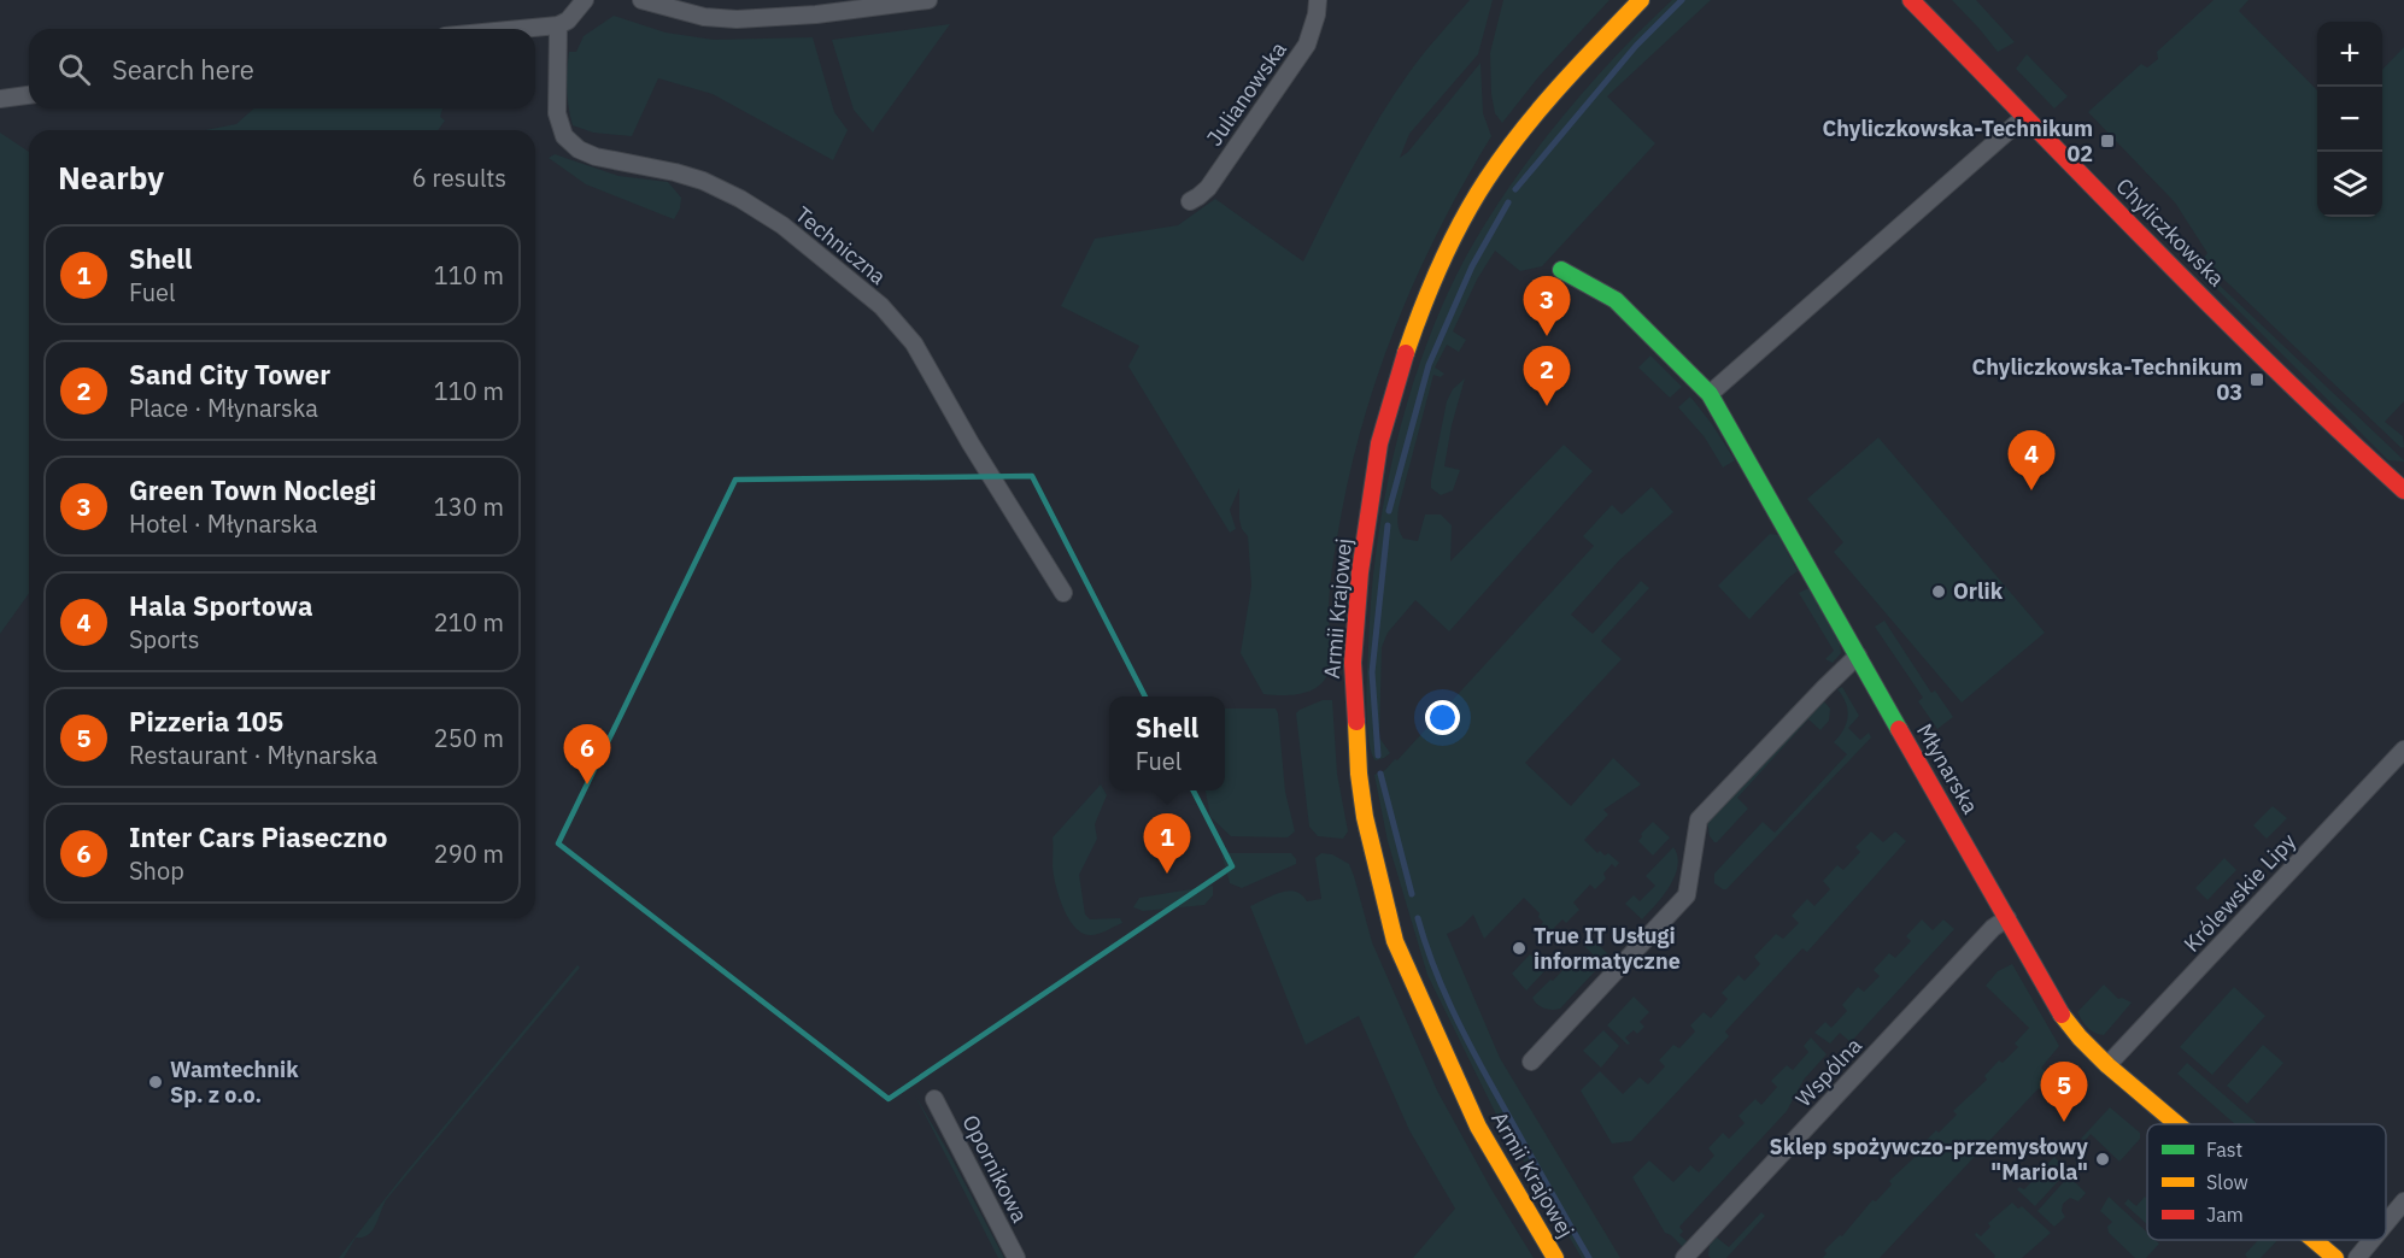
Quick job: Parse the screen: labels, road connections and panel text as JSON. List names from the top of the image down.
{
  "streets": {
    "street": [
      "Julianowska",
      "Chyliczkowska",
      "Techniczna",
      "Armii Krajowej",
      "Młynarska",
      "Królewskie Lipy",
      "Wspólna",
      "Opornikowa"
    ]
  },
  "crossings": [
    ["Młynarska", "Królewskie Lipy"],
    ["Młynarska", "Wspólna"]
  ],
  "places": {
    "transit": ["Chyliczkowska-Technikum 02", "Chyliczkowska-Technikum 03"],
    "other": [
      "Orlik",
      "True IT Usługi informatyczne",
      "Wamtechnik Sp. z o.o.",
      "Sklep spożywczo-przemysłowy \"Mariola\""
    ]
  },
  "legend": ["Fast", "Slow", "Jam"],
  "page": {
    "map_buttons": ["+", "−"],
    "search": "Search here",
    "heading": ["Nearby", "6 results"],
    "list": [
      {
        "mark": "1",
        "name": "Shell",
        "note": "Fuel",
        "value": "110 m"
      },
      {
        "mark": "2",
        "name": "Sand City Tower",
        "note": "Place · Młynarska",
        "value": "110 m"
      },
      {
        "mark": "3",
        "name": "Green Town Noclegi",
        "note": "Hotel · Młynarska",
        "value": "130 m"
      },
      {
        "mark": "4",
        "name": "Hala Sportowa",
        "note": "Sports",
        "value": "210 m"
      },
      {
        "mark": "5",
        "name": "Pizzeria 105",
        "note": "Restaurant · Młynarska",
        "value": "250 m"
      },
      {
        "mark": "6",
        "name": "Inter Cars Piaseczno",
        "note": "Shop",
        "value": "290 m"
      }
    ],
    "pins": [
      "3",
      "2",
      "4",
      "6",
      "1",
      "5"
    ],
    "popup": ["Shell", "Fuel"]
  }
}
